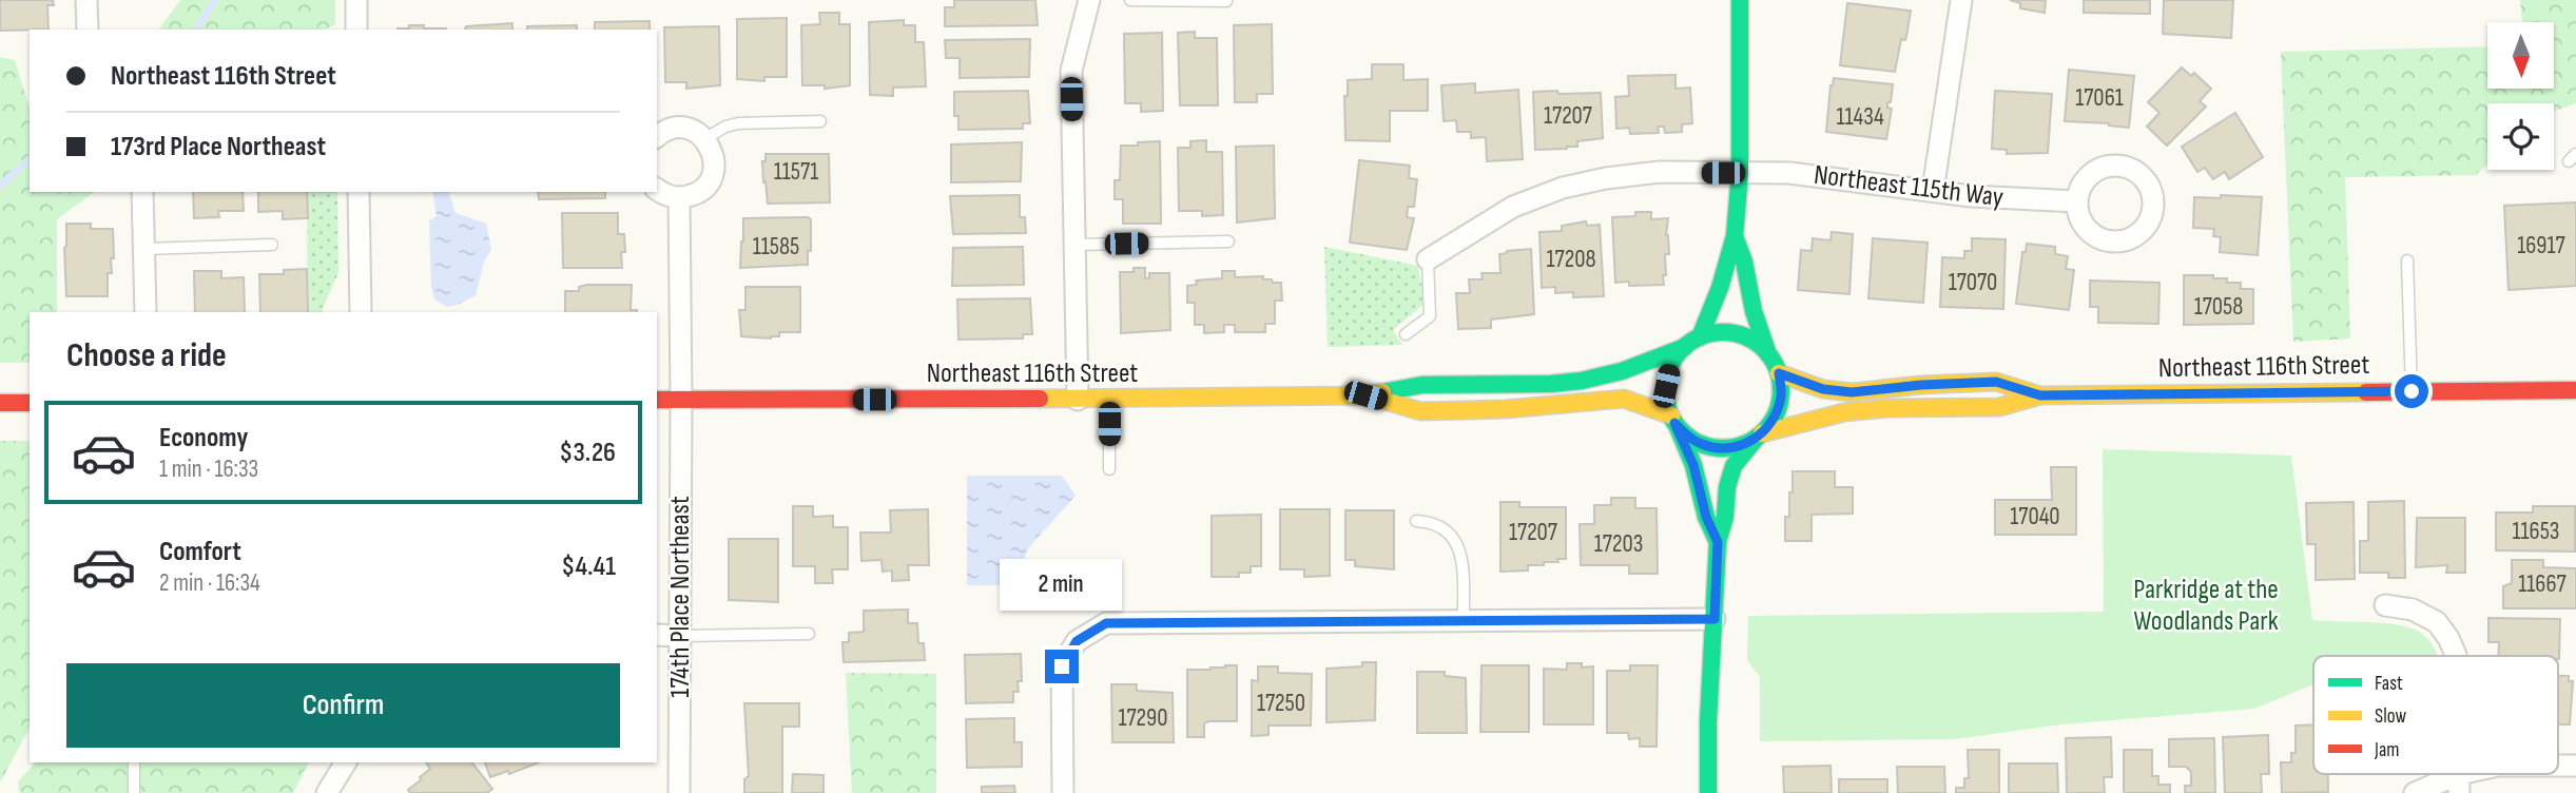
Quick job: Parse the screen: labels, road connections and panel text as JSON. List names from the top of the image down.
{
  "streets": {
    "street": ["Northeast 115th Way", "Northeast 116th Street", "174th Place Northeast"]
  },
  "crossings": [
    ["Northeast 116th Street", "174th Place Northeast"]
  ],
  "parks": ["Parkridge at the Woodlands Park"],
  "house_numbers": [
    "17061",
    "17207",
    "11434",
    "11571",
    "16917",
    "11585",
    "17208",
    "17070",
    "17058",
    "17040",
    "11653",
    "17207",
    "17203",
    "11667",
    "17250",
    "17290"
  ],
  "legend": ["Fast", "Slow", "Jam"],
  "north": "bottom",
  "page": {
    "banner": ["Northeast 116th Street", "173rd Place Northeast"],
    "heading": "Choose a ride",
    "list": [
      {
        "name": "Economy",
        "note": "1 min · 16:33",
        "value": "$3.26"
      },
      {
        "name": "Comfort",
        "note": "2 min · 16:34",
        "value": "$4.41"
      }
    ],
    "bubble": "2 min",
    "buttons": "Confirm"
  }
}
